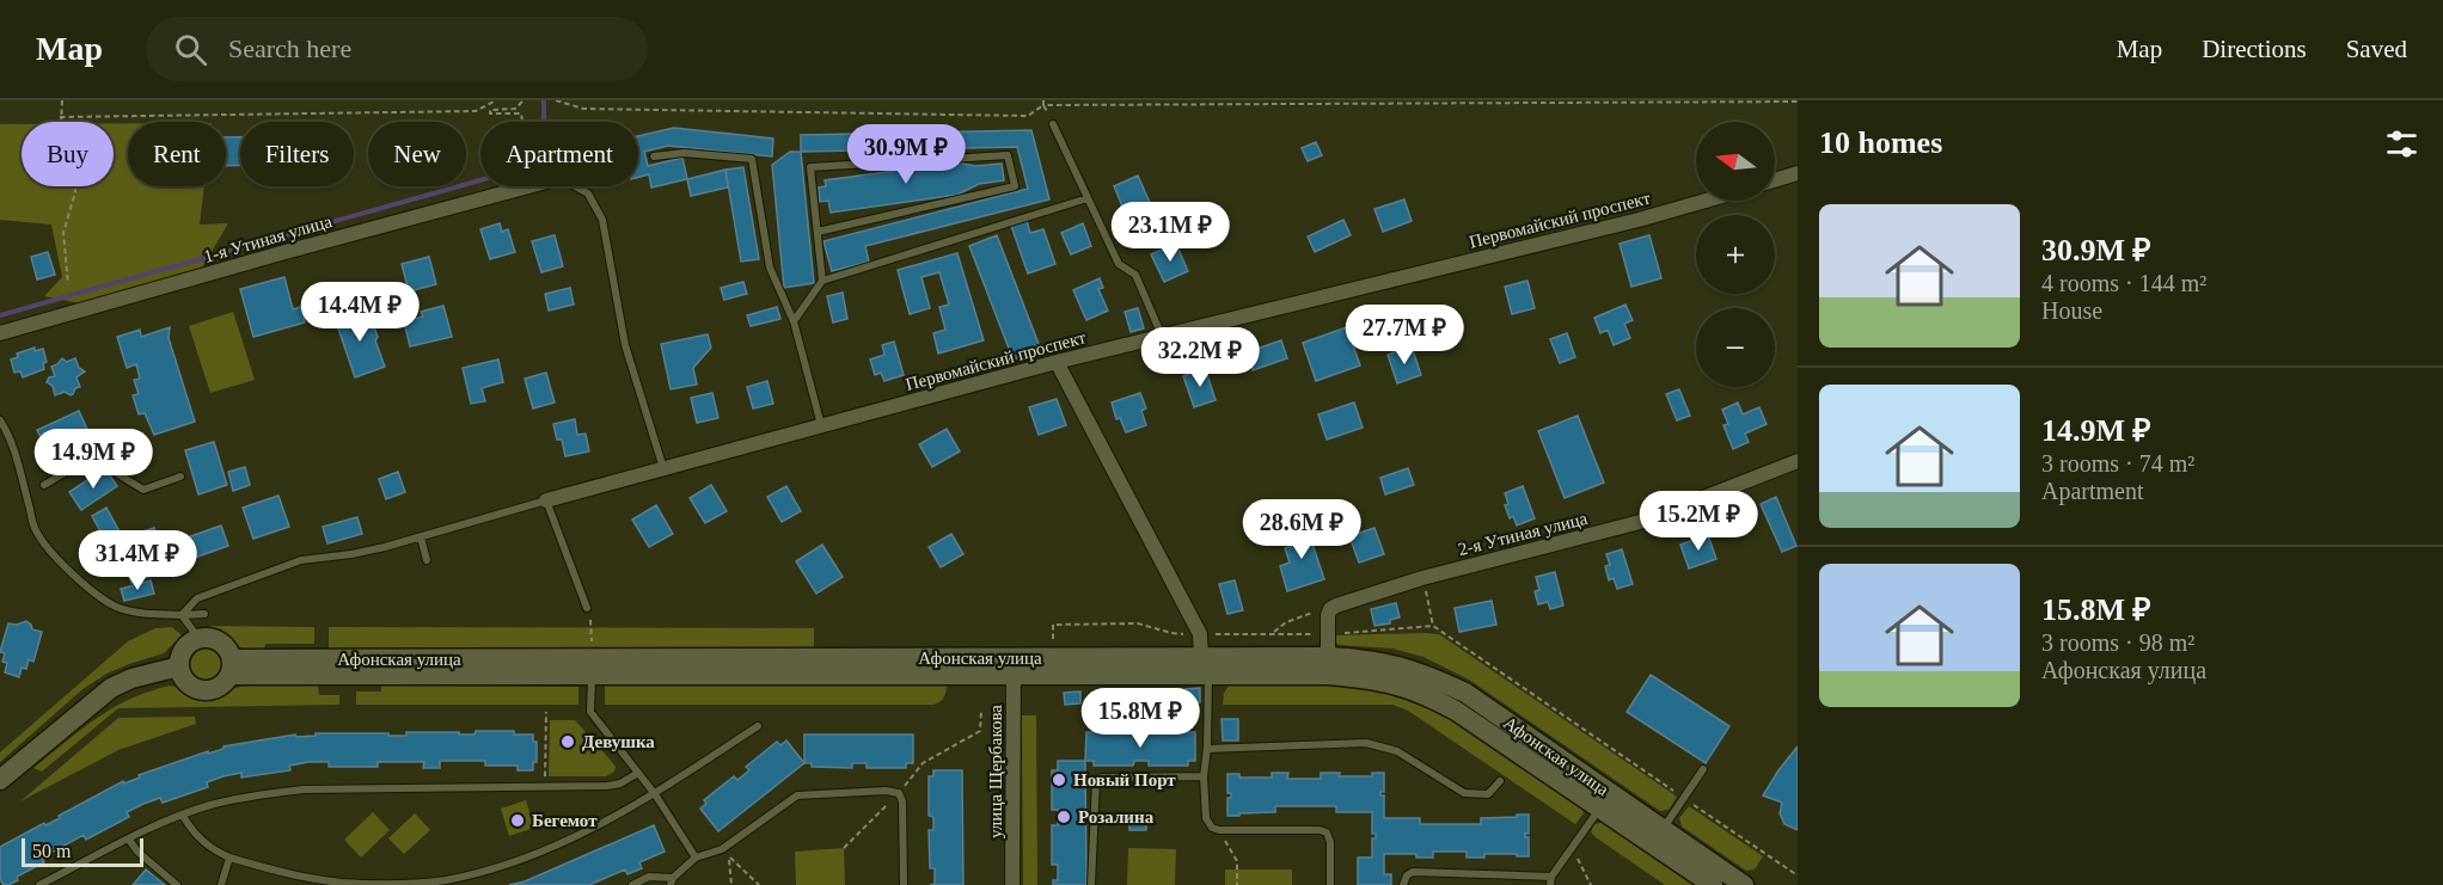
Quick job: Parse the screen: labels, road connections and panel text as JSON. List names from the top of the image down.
{
  "streets": {
    "street": [
      "Первомайский проспект",
      "1-я Утиная улица",
      "2-я Утиная улица",
      "Афонская улица",
      "улица Щербакова"
    ]
  },
  "crossings": [
    ["Афонская улица", "улица Щербакова"]
  ],
  "places": [
    "Девушка",
    "Новый Порт",
    "Розалина",
    "Бегемот"
  ],
  "scale_bar": "50 m",
  "north": "left",
  "page": {
    "header": "Map",
    "search": "Search here",
    "nav": ["Map", "Directions", "Saved"],
    "heading": "10 homes",
    "map_buttons": ["+", "−"],
    "chip": [
      "Buy",
      "Rent",
      "Filters",
      "New",
      "Apartment"
    ],
    "price": [
      "30.9M ₽",
      "23.1M ₽",
      "14.4M ₽",
      "27.7M ₽",
      "32.2M ₽",
      "14.9M ₽",
      "15.2M ₽",
      "28.6M ₽",
      "31.4M ₽",
      "15.8M ₽"
    ],
    "list": [
      {
        "name": "30.9M ₽",
        "note": "4 rooms · 144 m² · House"
      },
      {
        "name": "14.9M ₽",
        "note": "3 rooms · 74 m² · Apartment"
      },
      {
        "name": "15.8M ₽",
        "note": "3 rooms · 98 m² · Афонская улица"
      }
    ],
    "scale": "50 m"
  }
}
